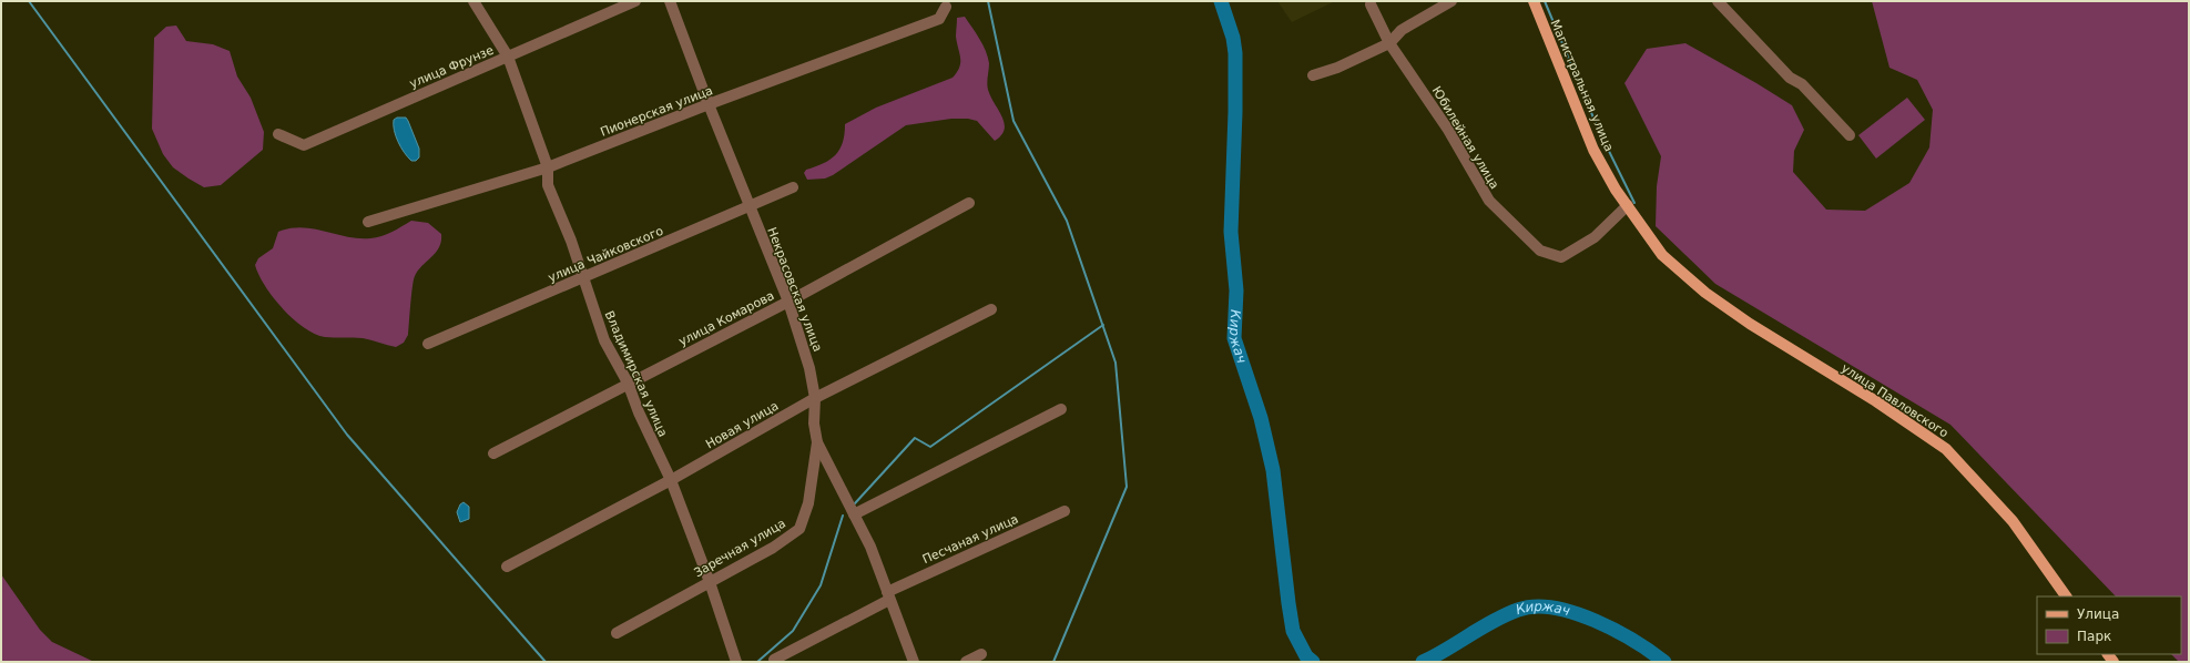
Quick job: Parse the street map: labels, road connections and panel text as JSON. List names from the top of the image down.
{
  "streets": {
    "main road": ["Магистральная улица", "улица Павловского"],
    "street": [
      "улица Фрунзе",
      "Пионерская улица",
      "Юбилейная улица",
      "улица Чайковского",
      "Некрасовская улица",
      "улица Комарова",
      "Владимирская улица",
      "Новая улица",
      "Песчаная улица",
      "Заречная улица"
    ]
  },
  "crossings": [
    ["улица Фрунзе", "Владимирская улица"],
    ["Магистральная улица", "Юбилейная улица"],
    ["Магистральная улица", "улица Павловского"],
    ["Пионерская улица", "Некрасовская улица"],
    ["Пионерская улица", "Владимирская улица"],
    ["улица Чайковского", "Некрасовская улица"],
    ["улица Чайковского", "Владимирская улица"],
    ["Некрасовская улица", "улица Комарова"],
    ["Некрасовская улица", "Новая улица"],
    ["Некрасовская улица", "Песчаная улица"],
    ["Некрасовская улица", "Заречная улица"],
    ["улица Комарова", "Владимирская улица"],
    ["Владимирская улица", "Новая улица"],
    ["Владимирская улица", "Заречная улица"]
  ],
  "water": ["Киржач"],
  "legend": ["Улица", "Парк"]
}
